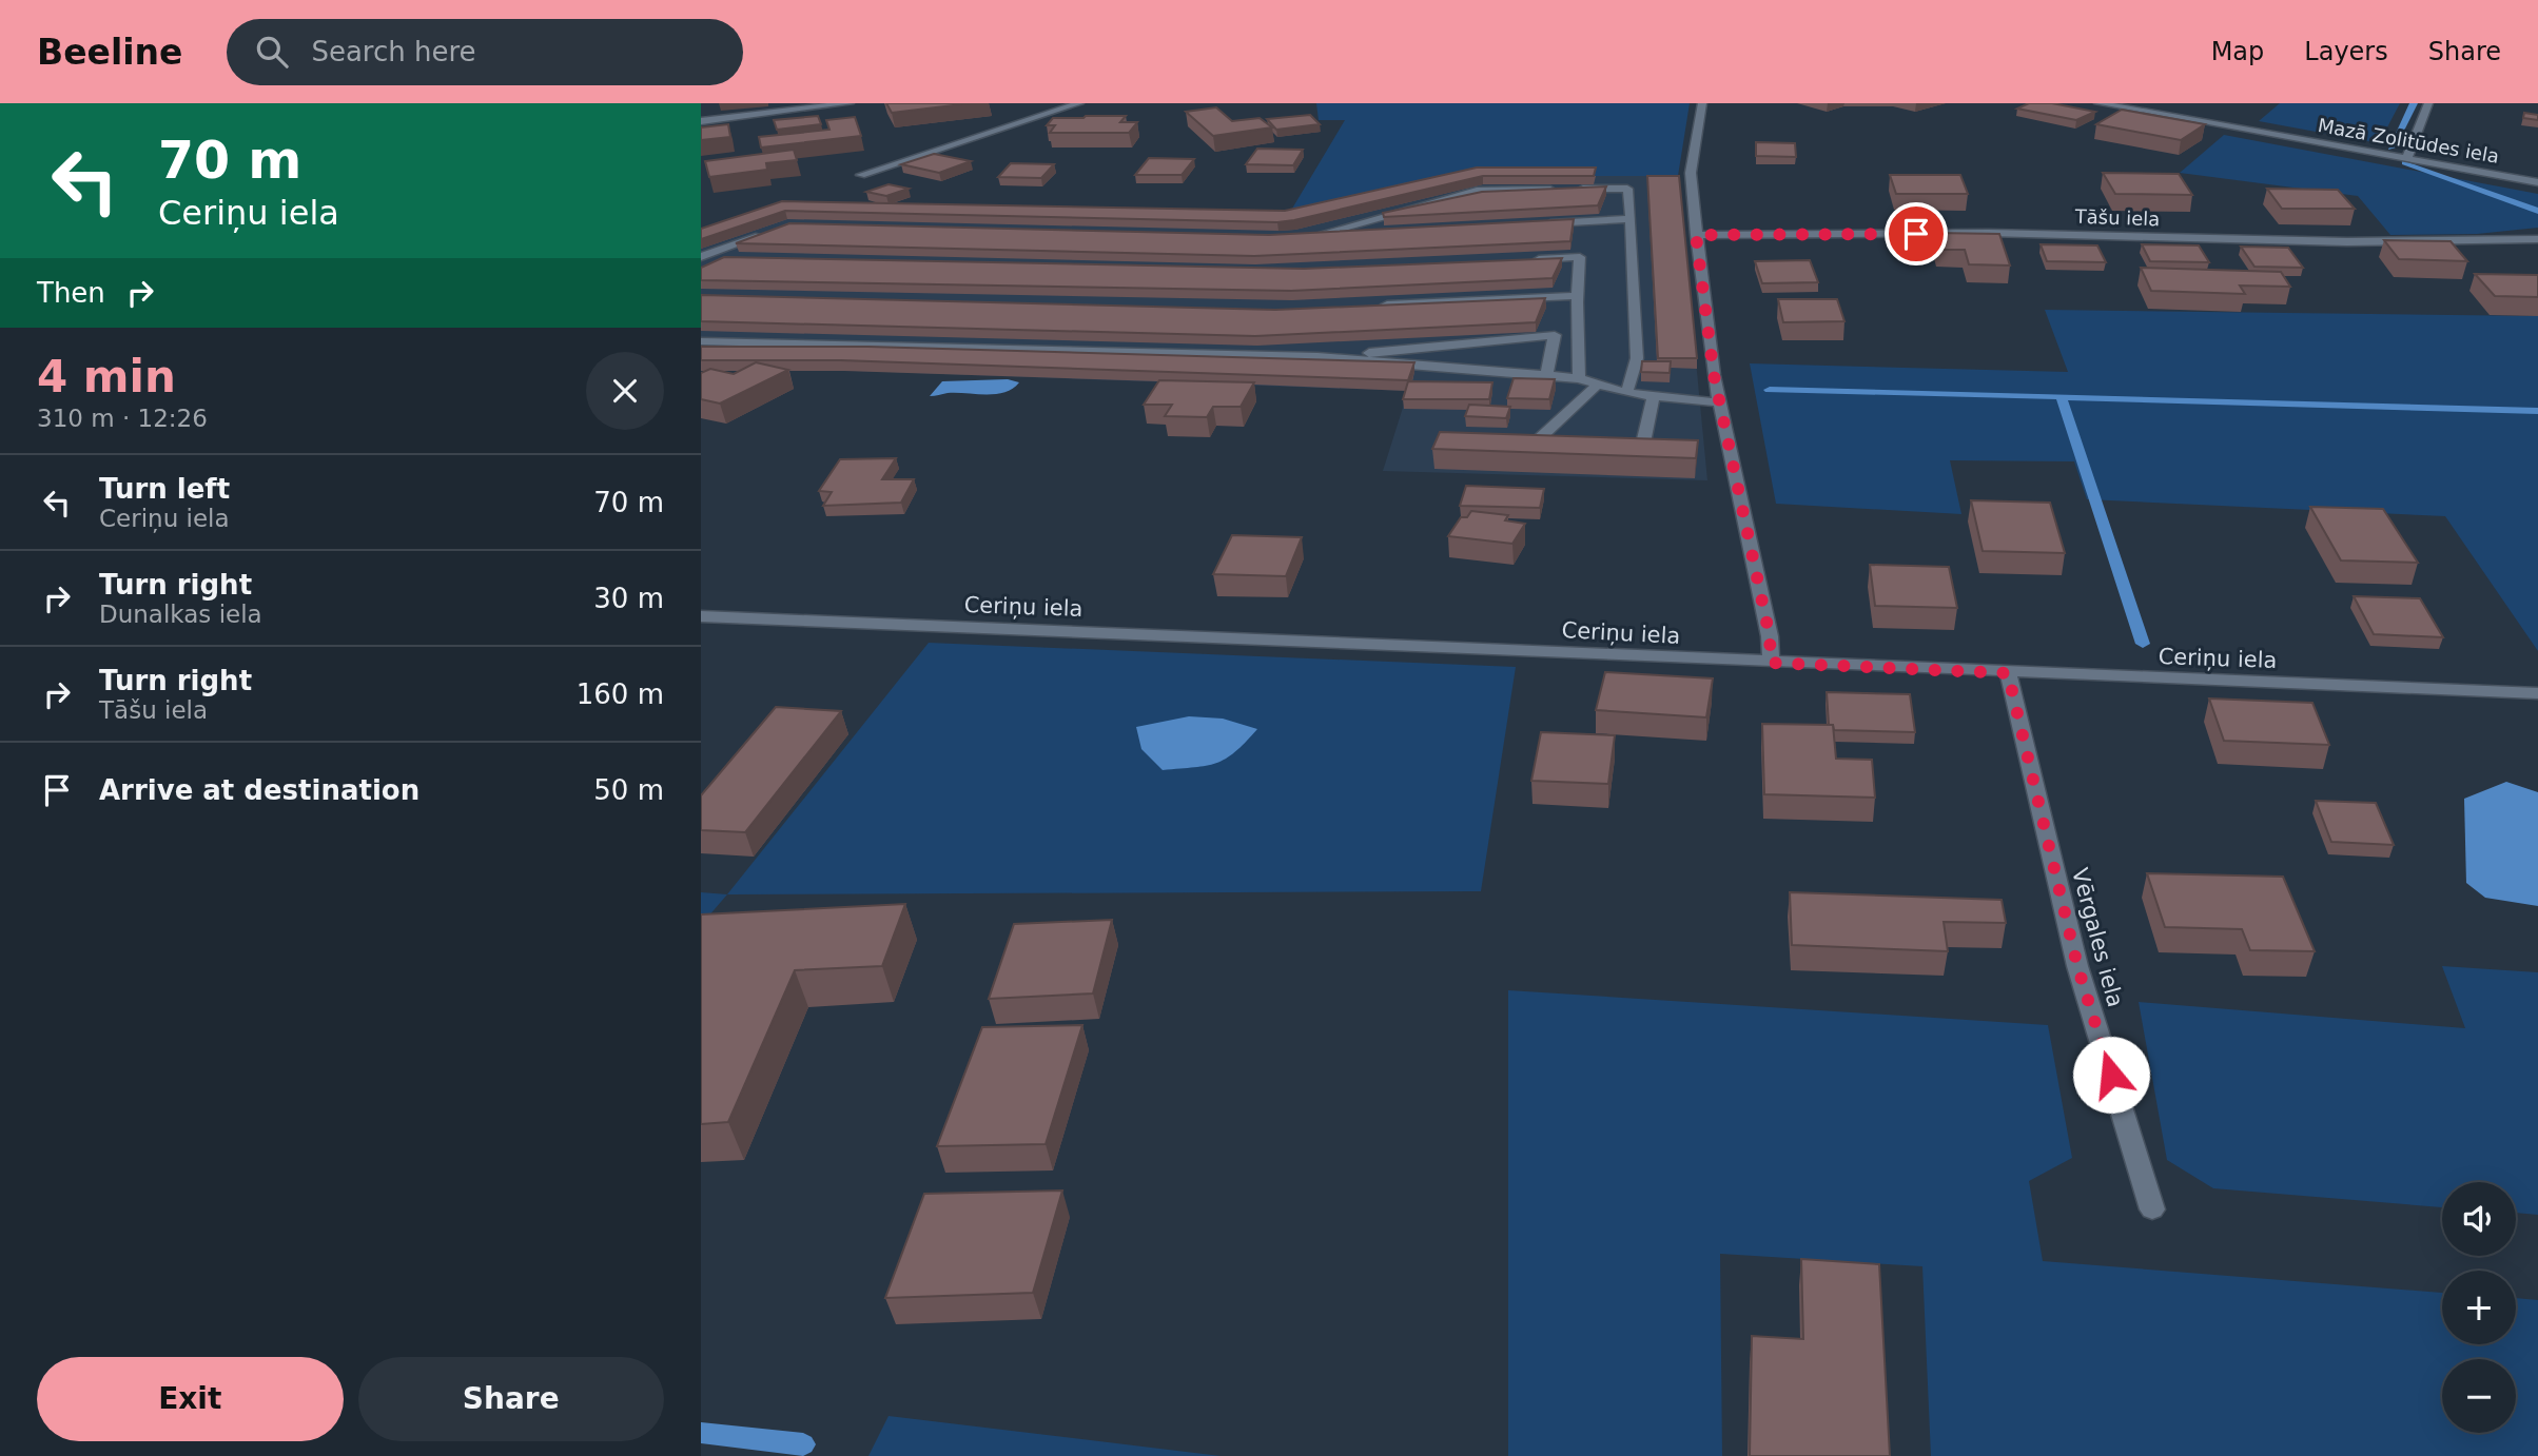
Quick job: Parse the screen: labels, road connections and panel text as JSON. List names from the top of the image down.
{
  "streets": {
    "street": [
      "Mazā Zolitūdes iela",
      "Tāšu iela",
      "Ceriņu iela",
      "Vērgales iela"
    ]
  },
  "crossings": [
    ["Ceriņu iela", "Vērgales iela"]
  ],
  "page": {
    "header": "Beeline",
    "search": "Search here",
    "nav": ["Map", "Layers", "Share"],
    "turn": ["70 m", "Ceriņu iela"],
    "then": "Then",
    "heading": ["4 min", "310 m · 12:26"],
    "list": [
      {
        "name": "Turn left",
        "note": "Ceriņu iela",
        "value": "70 m"
      },
      {
        "name": "Turn right",
        "note": "Dunalkas iela",
        "value": "30 m"
      },
      {
        "name": "Turn right",
        "note": "Tāšu iela",
        "value": "160 m"
      },
      {
        "name": "Arrive at destination",
        "value": "50 m"
      }
    ],
    "map_buttons": ["+", "−"],
    "buttons": ["Exit", "Share"]
  }
}
